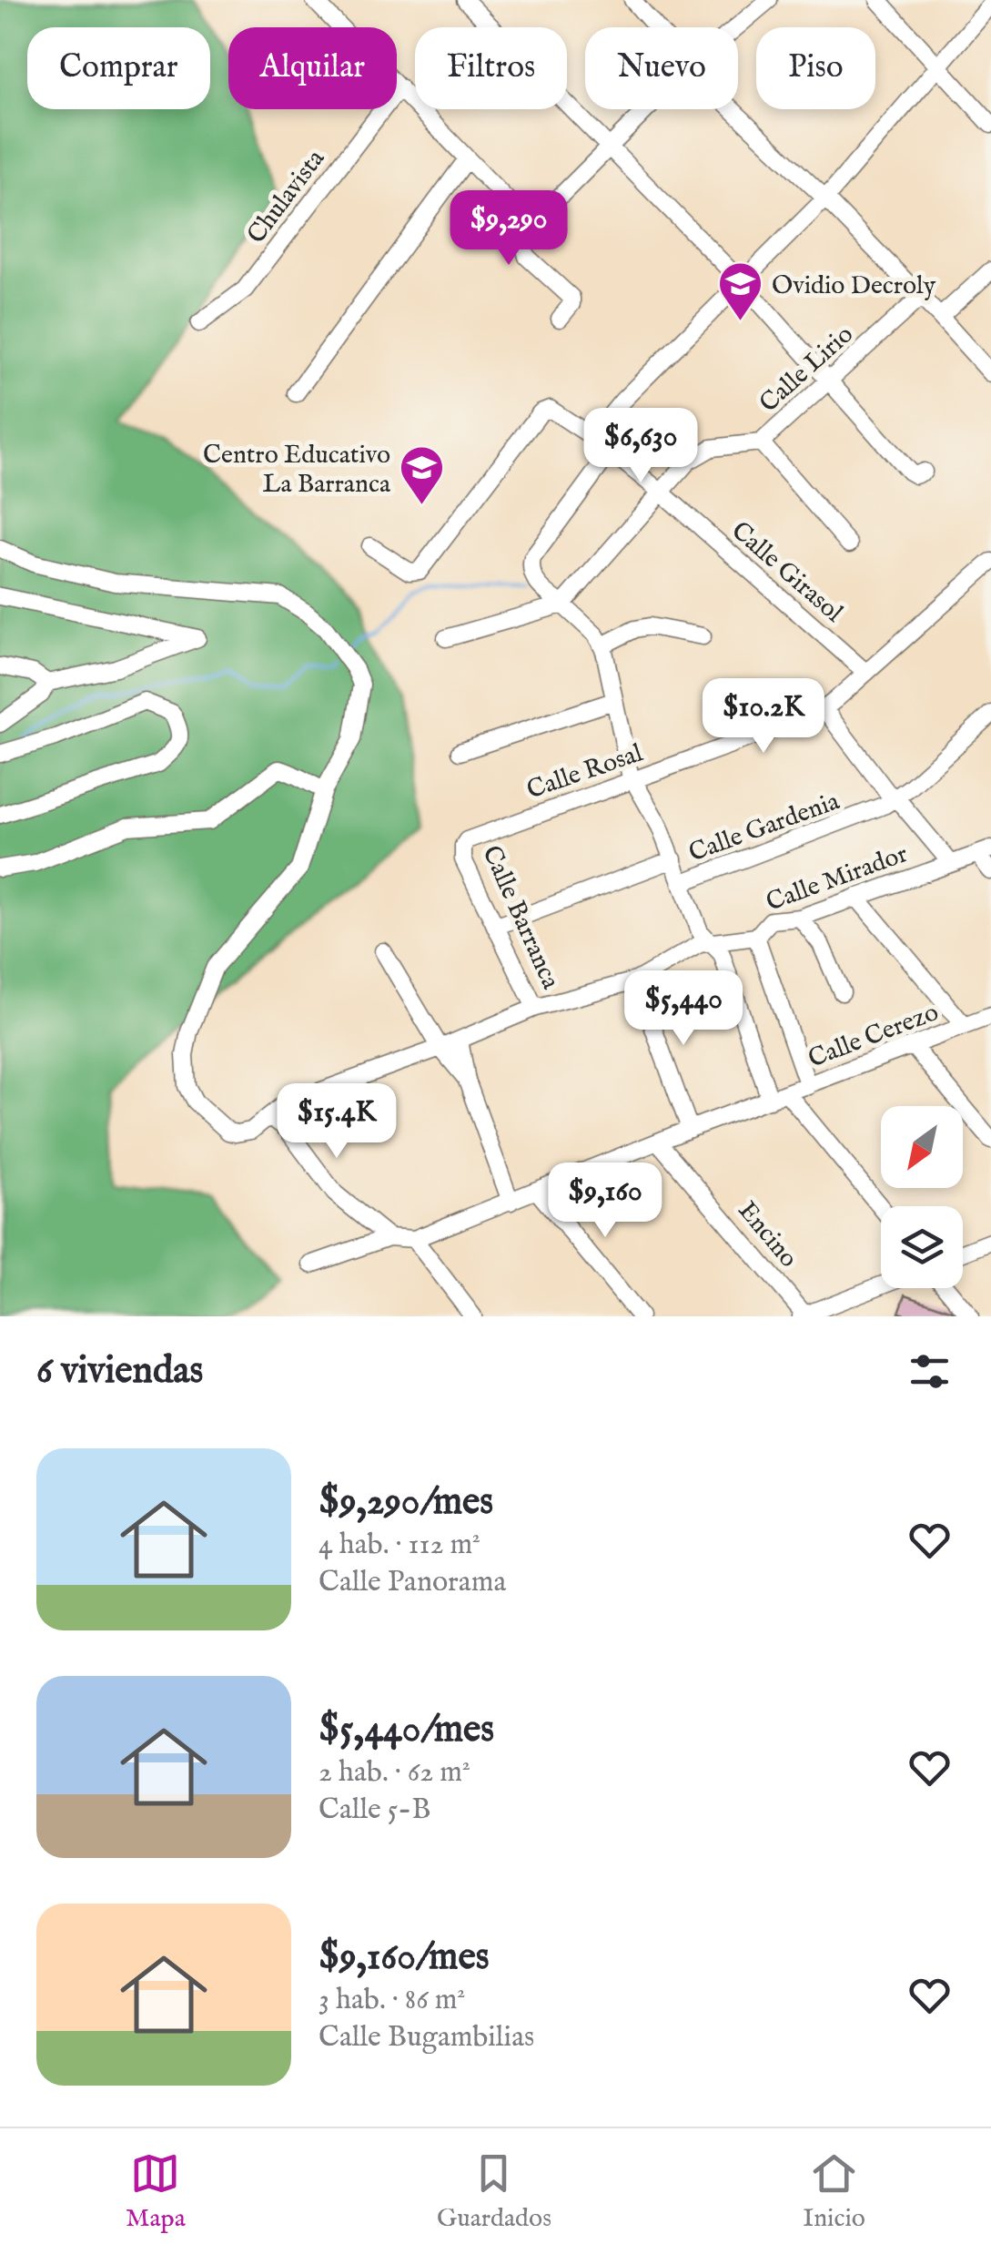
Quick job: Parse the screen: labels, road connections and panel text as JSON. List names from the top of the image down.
{
  "streets": {
    "street": [
      "Chulavista",
      "Calle Lirio",
      "Calle Girasol",
      "Calle Rosal",
      "Calle Gardenia",
      "Calle Mirador",
      "Calle Barranca",
      "Calle Cerezo",
      "Encino"
    ]
  },
  "crossings": [
    ["Calle Lirio", "Calle Girasol"],
    ["Calle Girasol", "Calle Rosal"],
    ["Calle Rosal", "Calle Barranca"],
    ["Calle Gardenia", "Calle Barranca"],
    ["Calle Mirador", "Calle Barranca"],
    ["Calle Cerezo", "Encino"]
  ],
  "places": {
    "school or university": ["Ovidio Decroly", "Centro Educativo La Barranca"]
  },
  "north": "bottom left",
  "page": {
    "chip": [
      "Comprar",
      "Alquilar",
      "Filtros",
      "Nuevo",
      "Piso"
    ],
    "price": [
      "$9,290",
      "$6,630",
      "$10.2K",
      "$5,440",
      "$15.4K",
      "$9,160"
    ],
    "heading": "6 viviendas",
    "list": [
      {
        "name": "$9,290/mes",
        "note": "4 hab. · 112 m² · Calle Panorama"
      },
      {
        "name": "$5,440/mes",
        "note": "2 hab. · 62 m² · Calle 5-B"
      },
      {
        "name": "$9,160/mes",
        "note": "3 hab. · 86 m² · Calle Bugambilias"
      }
    ],
    "tabs": ["Mapa", "Guardados", "Inicio"]
  }
}
